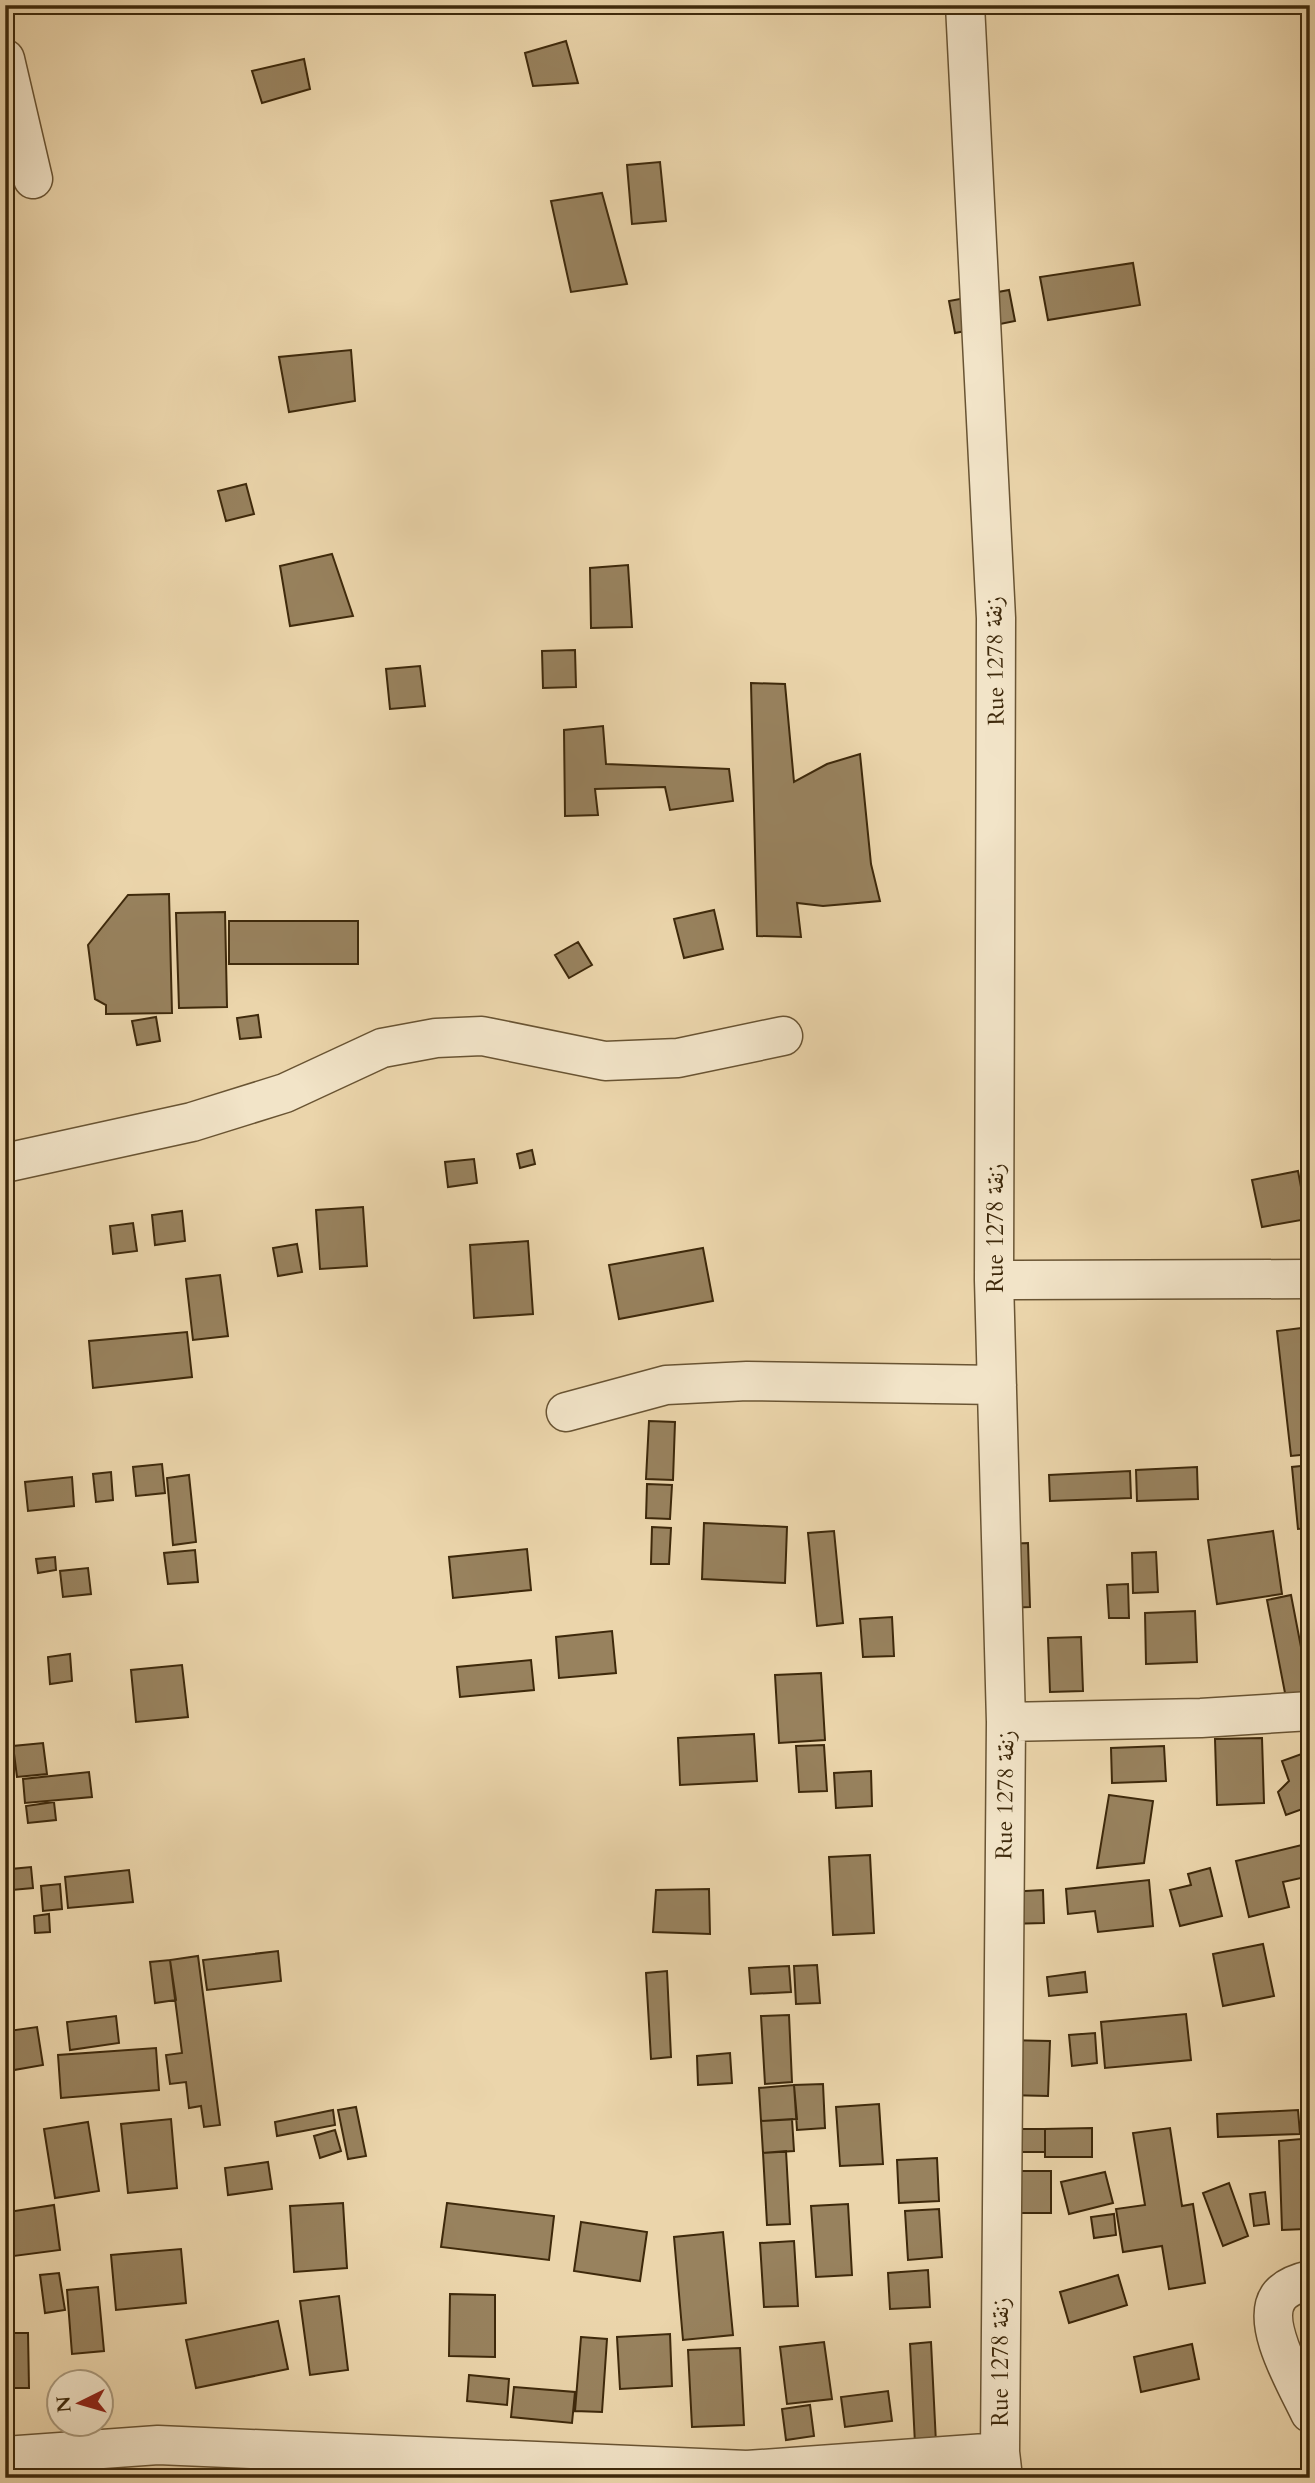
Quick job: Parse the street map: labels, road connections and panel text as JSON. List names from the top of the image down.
{
  "streets": {
    "street": ["Rue 1278 زنقة"]
  },
  "north": "left"
}
